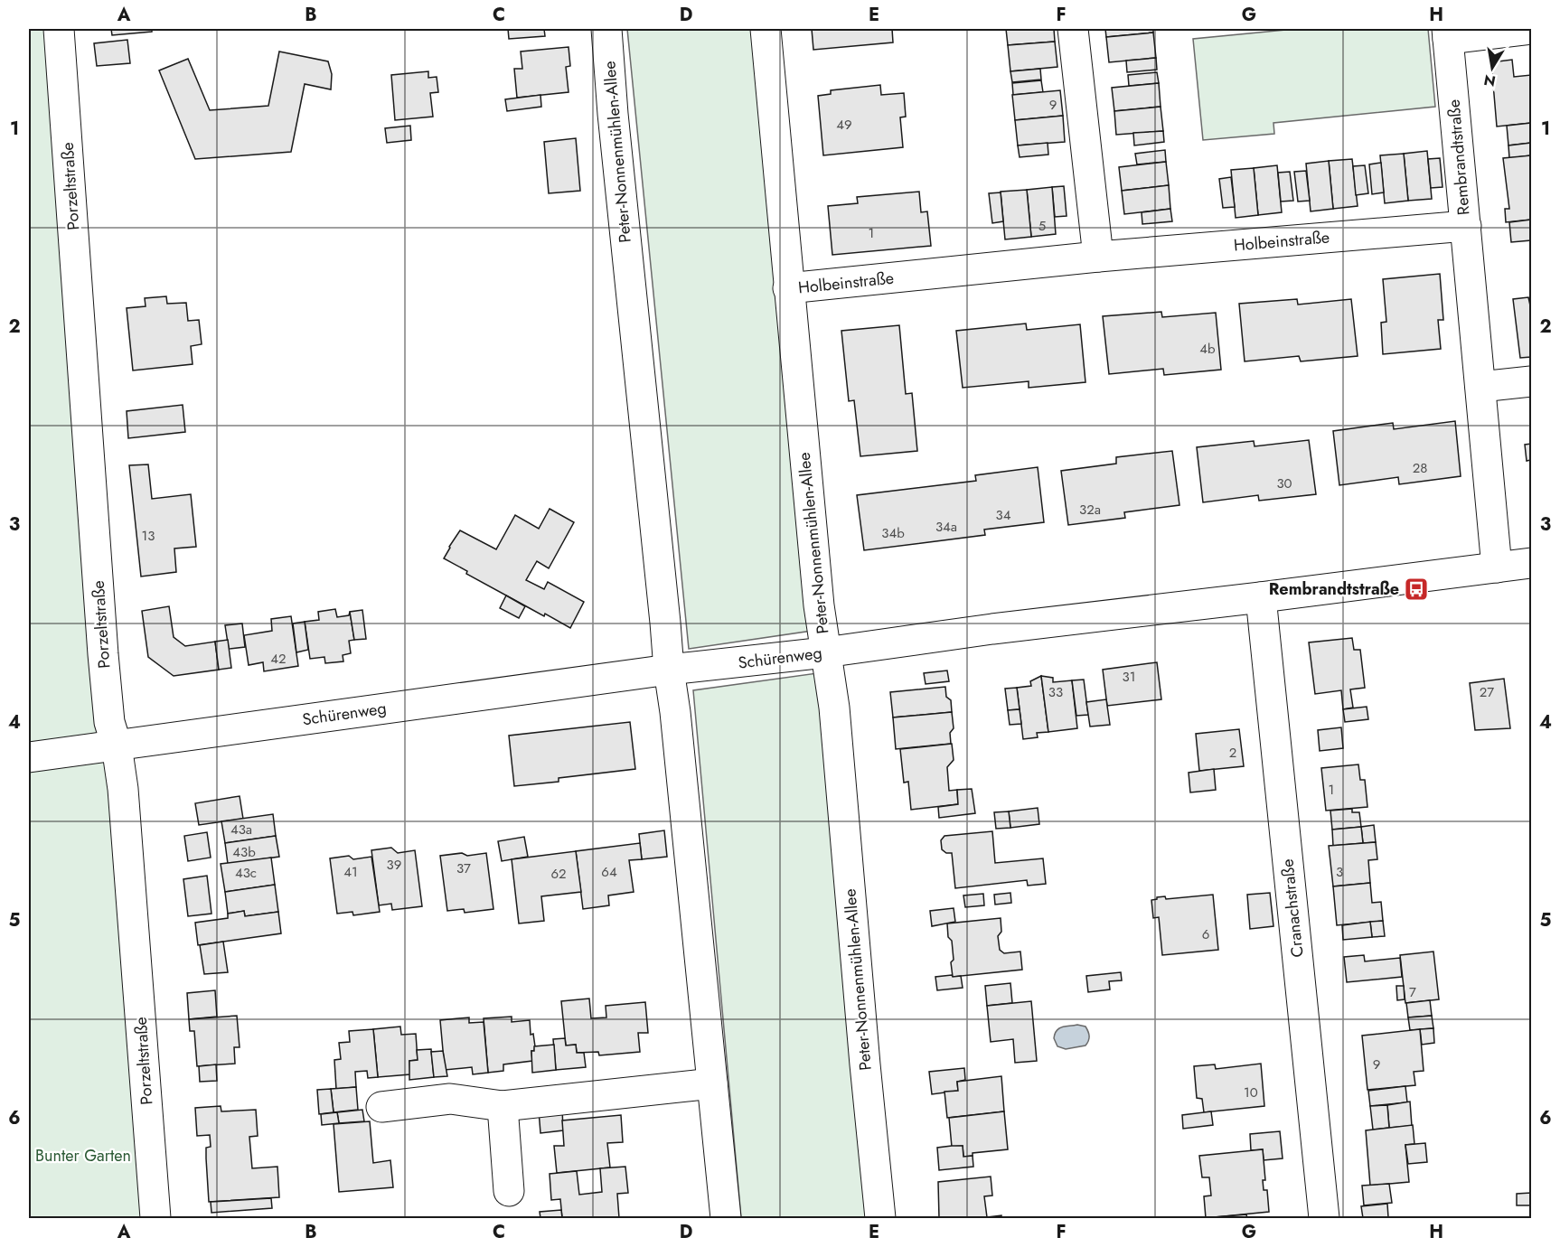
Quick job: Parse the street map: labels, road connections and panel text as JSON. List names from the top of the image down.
{
  "streets": {
    "street": [
      "Peter-Nonnenmühlen-Allee",
      "Rembrandtstraße",
      "Porzeltstraße",
      "Holbeinstraße",
      "Schürenweg",
      "Cranachstraße"
    ]
  },
  "crossings": [
    ["Peter-Nonnenmühlen-Allee", "Holbeinstraße"],
    ["Peter-Nonnenmühlen-Allee", "Schürenweg"],
    ["Rembrandtstraße", "Holbeinstraße"],
    ["Rembrandtstraße", "Schürenweg"],
    ["Porzeltstraße", "Schürenweg"],
    ["Schürenweg", "Cranachstraße"]
  ],
  "parks": ["Bunter Garten"],
  "places": {
    "bus stop": ["Rembrandtstraße"]
  },
  "house_numbers": [
    "9",
    "49",
    "5",
    "1",
    "4b",
    "28",
    "30",
    "32a",
    "34",
    "34a",
    "34b",
    "13",
    "42",
    "31",
    "33",
    "27",
    "2",
    "1",
    "43a",
    "43b",
    "39",
    "37",
    "41",
    "64",
    "3",
    "43c",
    "62",
    "6",
    "7",
    "9",
    "10"
  ],
  "north": "bottom",
  "grid": {
    "columns": [
      "A",
      "B",
      "C",
      "D",
      "E",
      "F",
      "G",
      "H"
    ],
    "rows": [
      "1",
      "2",
      "3",
      "4",
      "5",
      "6"
    ]
  }
}
